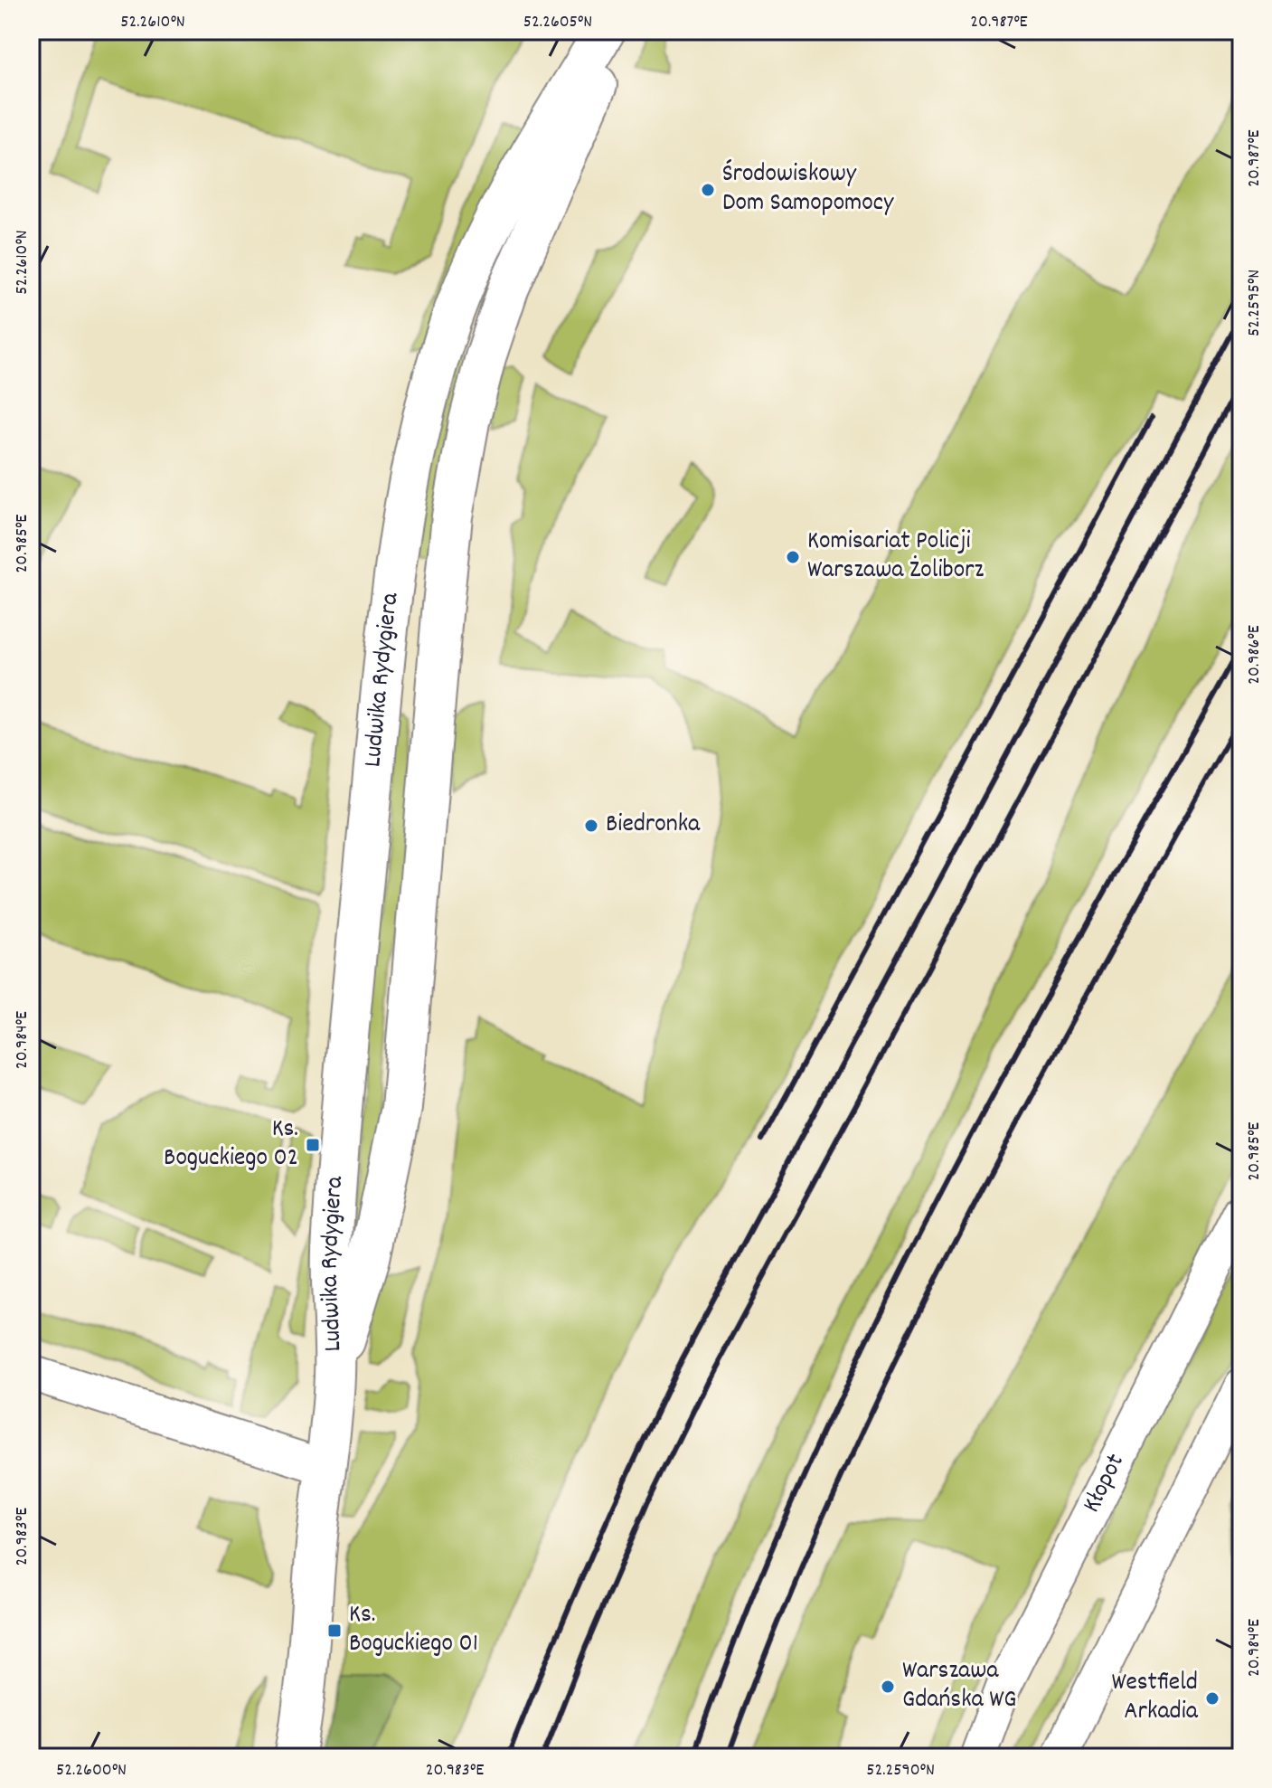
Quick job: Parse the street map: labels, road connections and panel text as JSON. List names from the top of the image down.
{
  "streets": {
    "street": ["Ludwika Rydygiera", "Kłopot"]
  },
  "places": {
    "other": [
      "Środowiskowy Dom Samopomocy",
      "Komisariat Policji Warszawa Żoliborz",
      "Biedronka",
      "Warszawa Gdańska WG",
      "Westfield Arkadia"
    ],
    "transit": ["Ks. Boguckiego 02", "Ks. Boguckiego 01"]
  },
  "coordinates": [
    "52.2610°N",
    "52.2605°N",
    "20.987°E",
    "52.2595°N",
    "20.985°E",
    "20.986°E",
    "20.984°E",
    "20.983°E",
    "52.2600°N",
    "52.2590°N"
  ]
}
